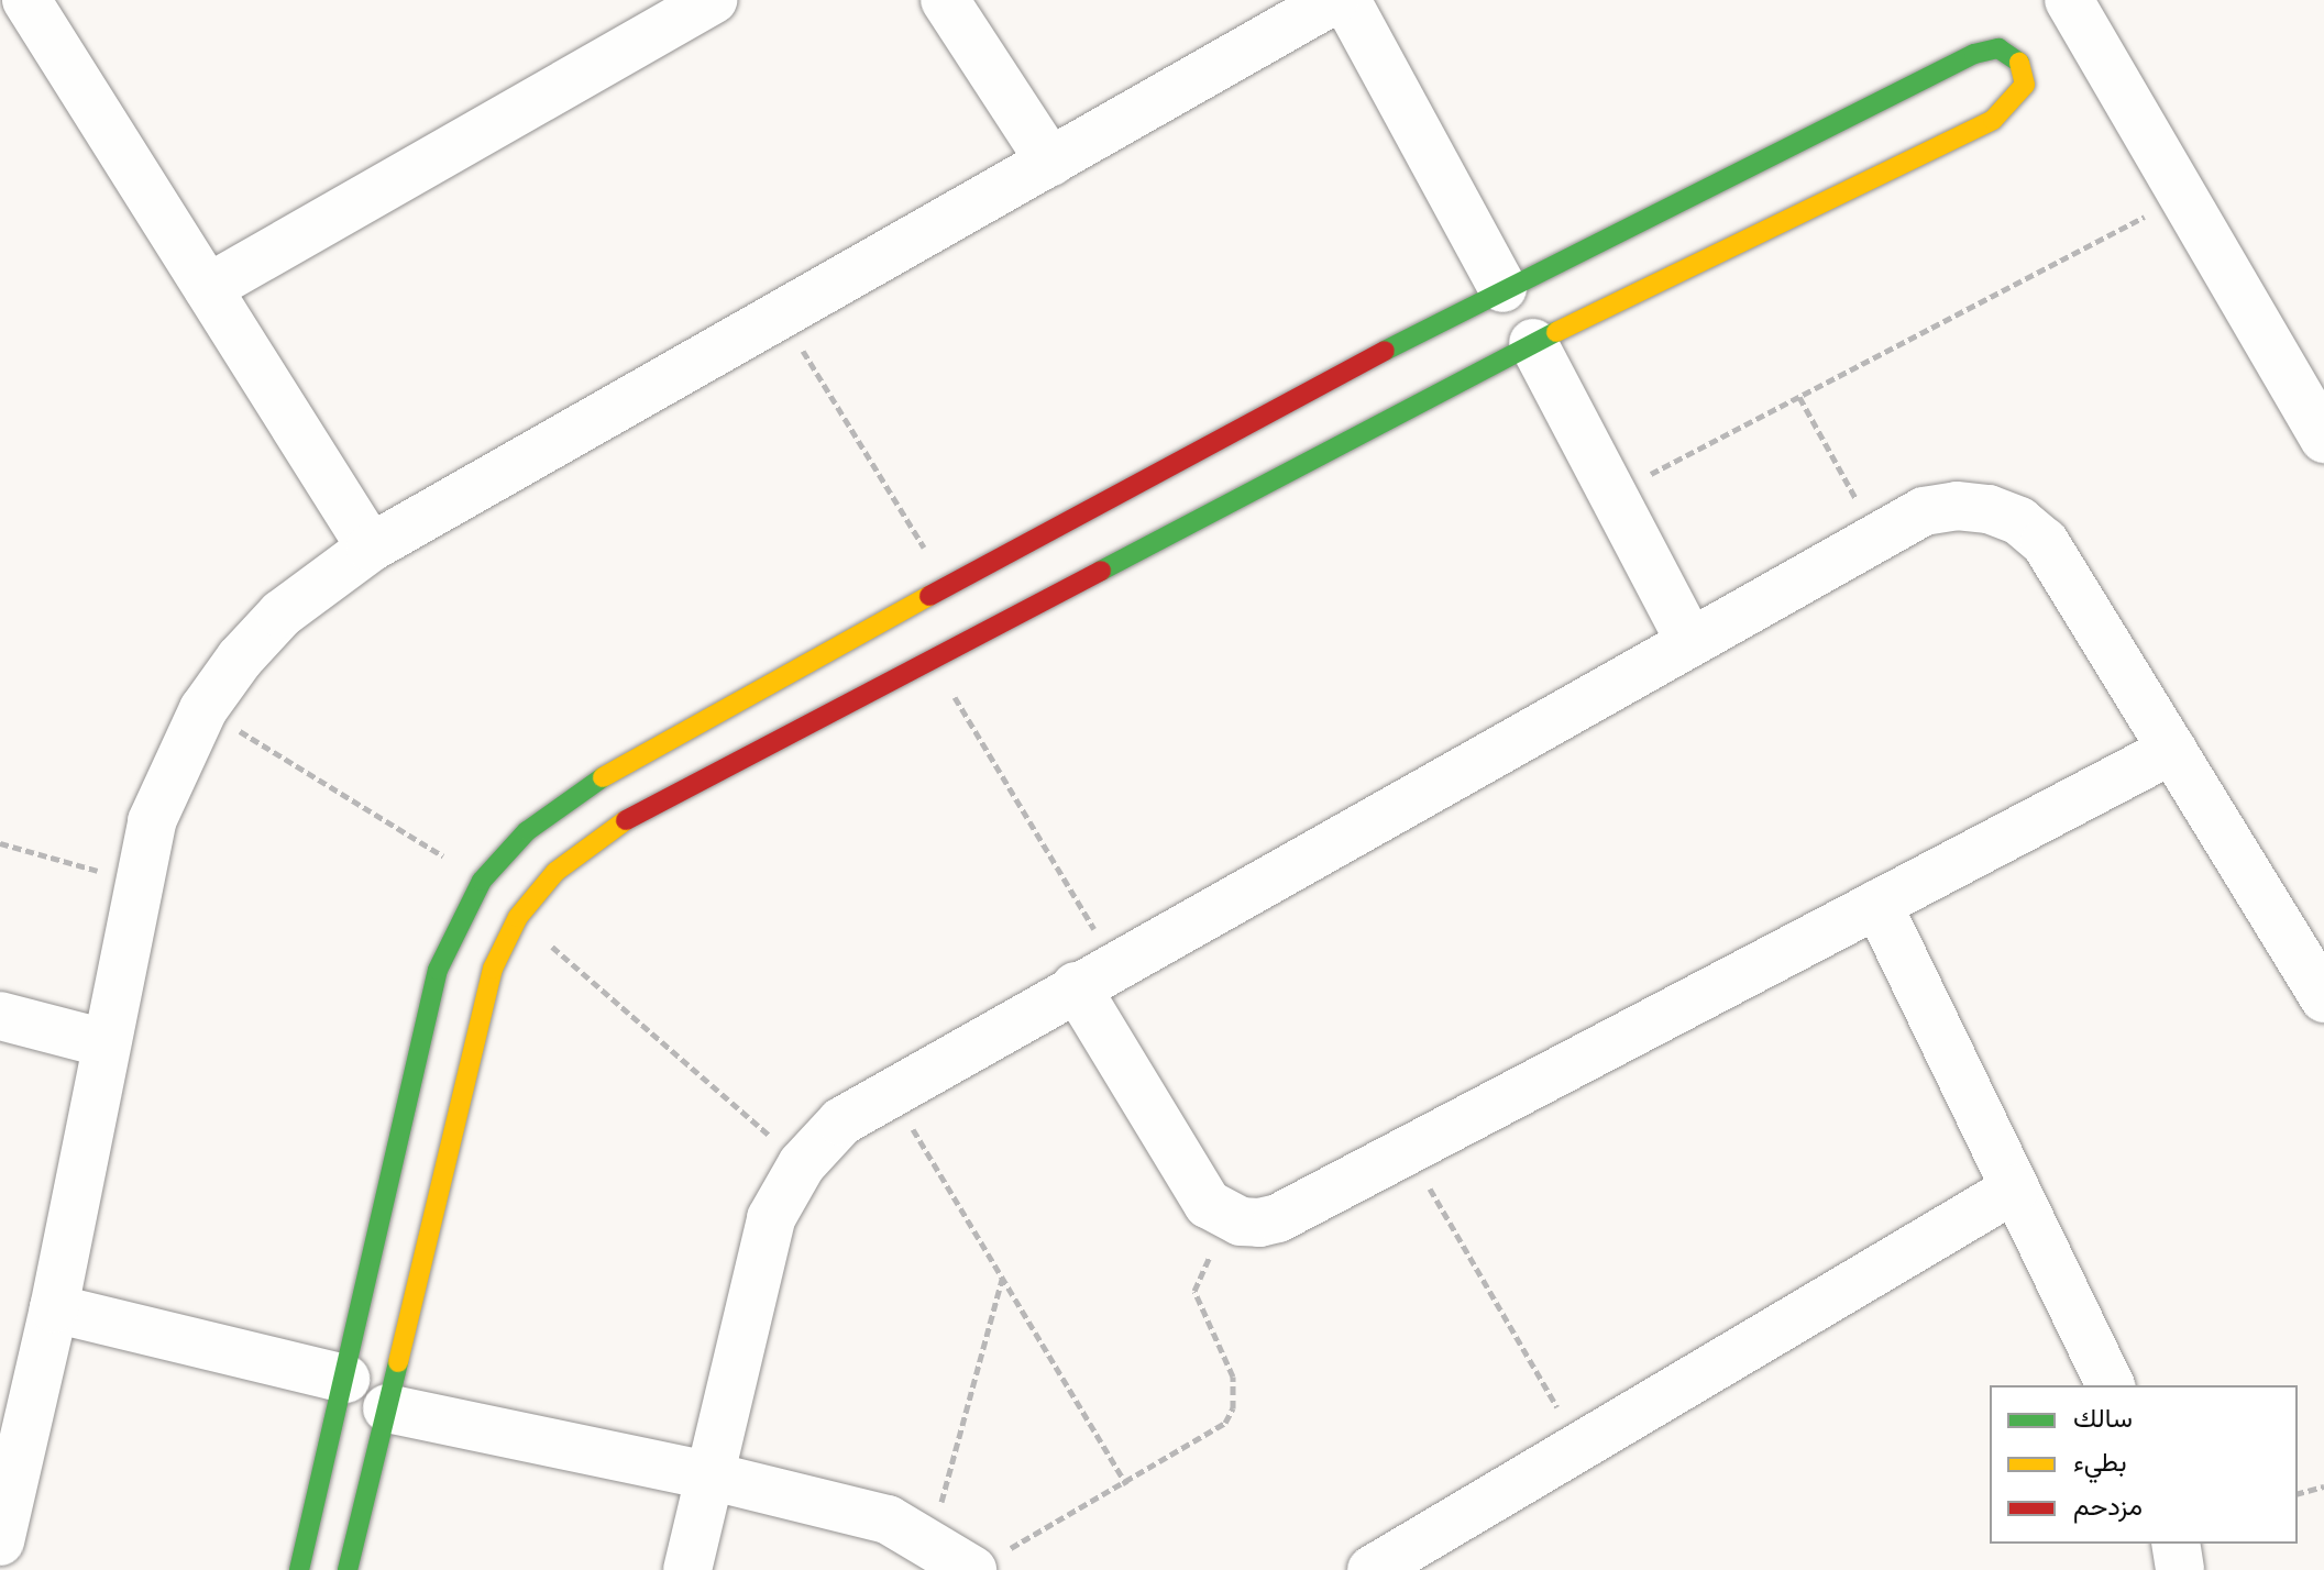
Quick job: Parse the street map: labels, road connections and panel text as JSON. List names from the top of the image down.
{
  "legend": ["سالك", "بطيء", "مزدحم"]
}
